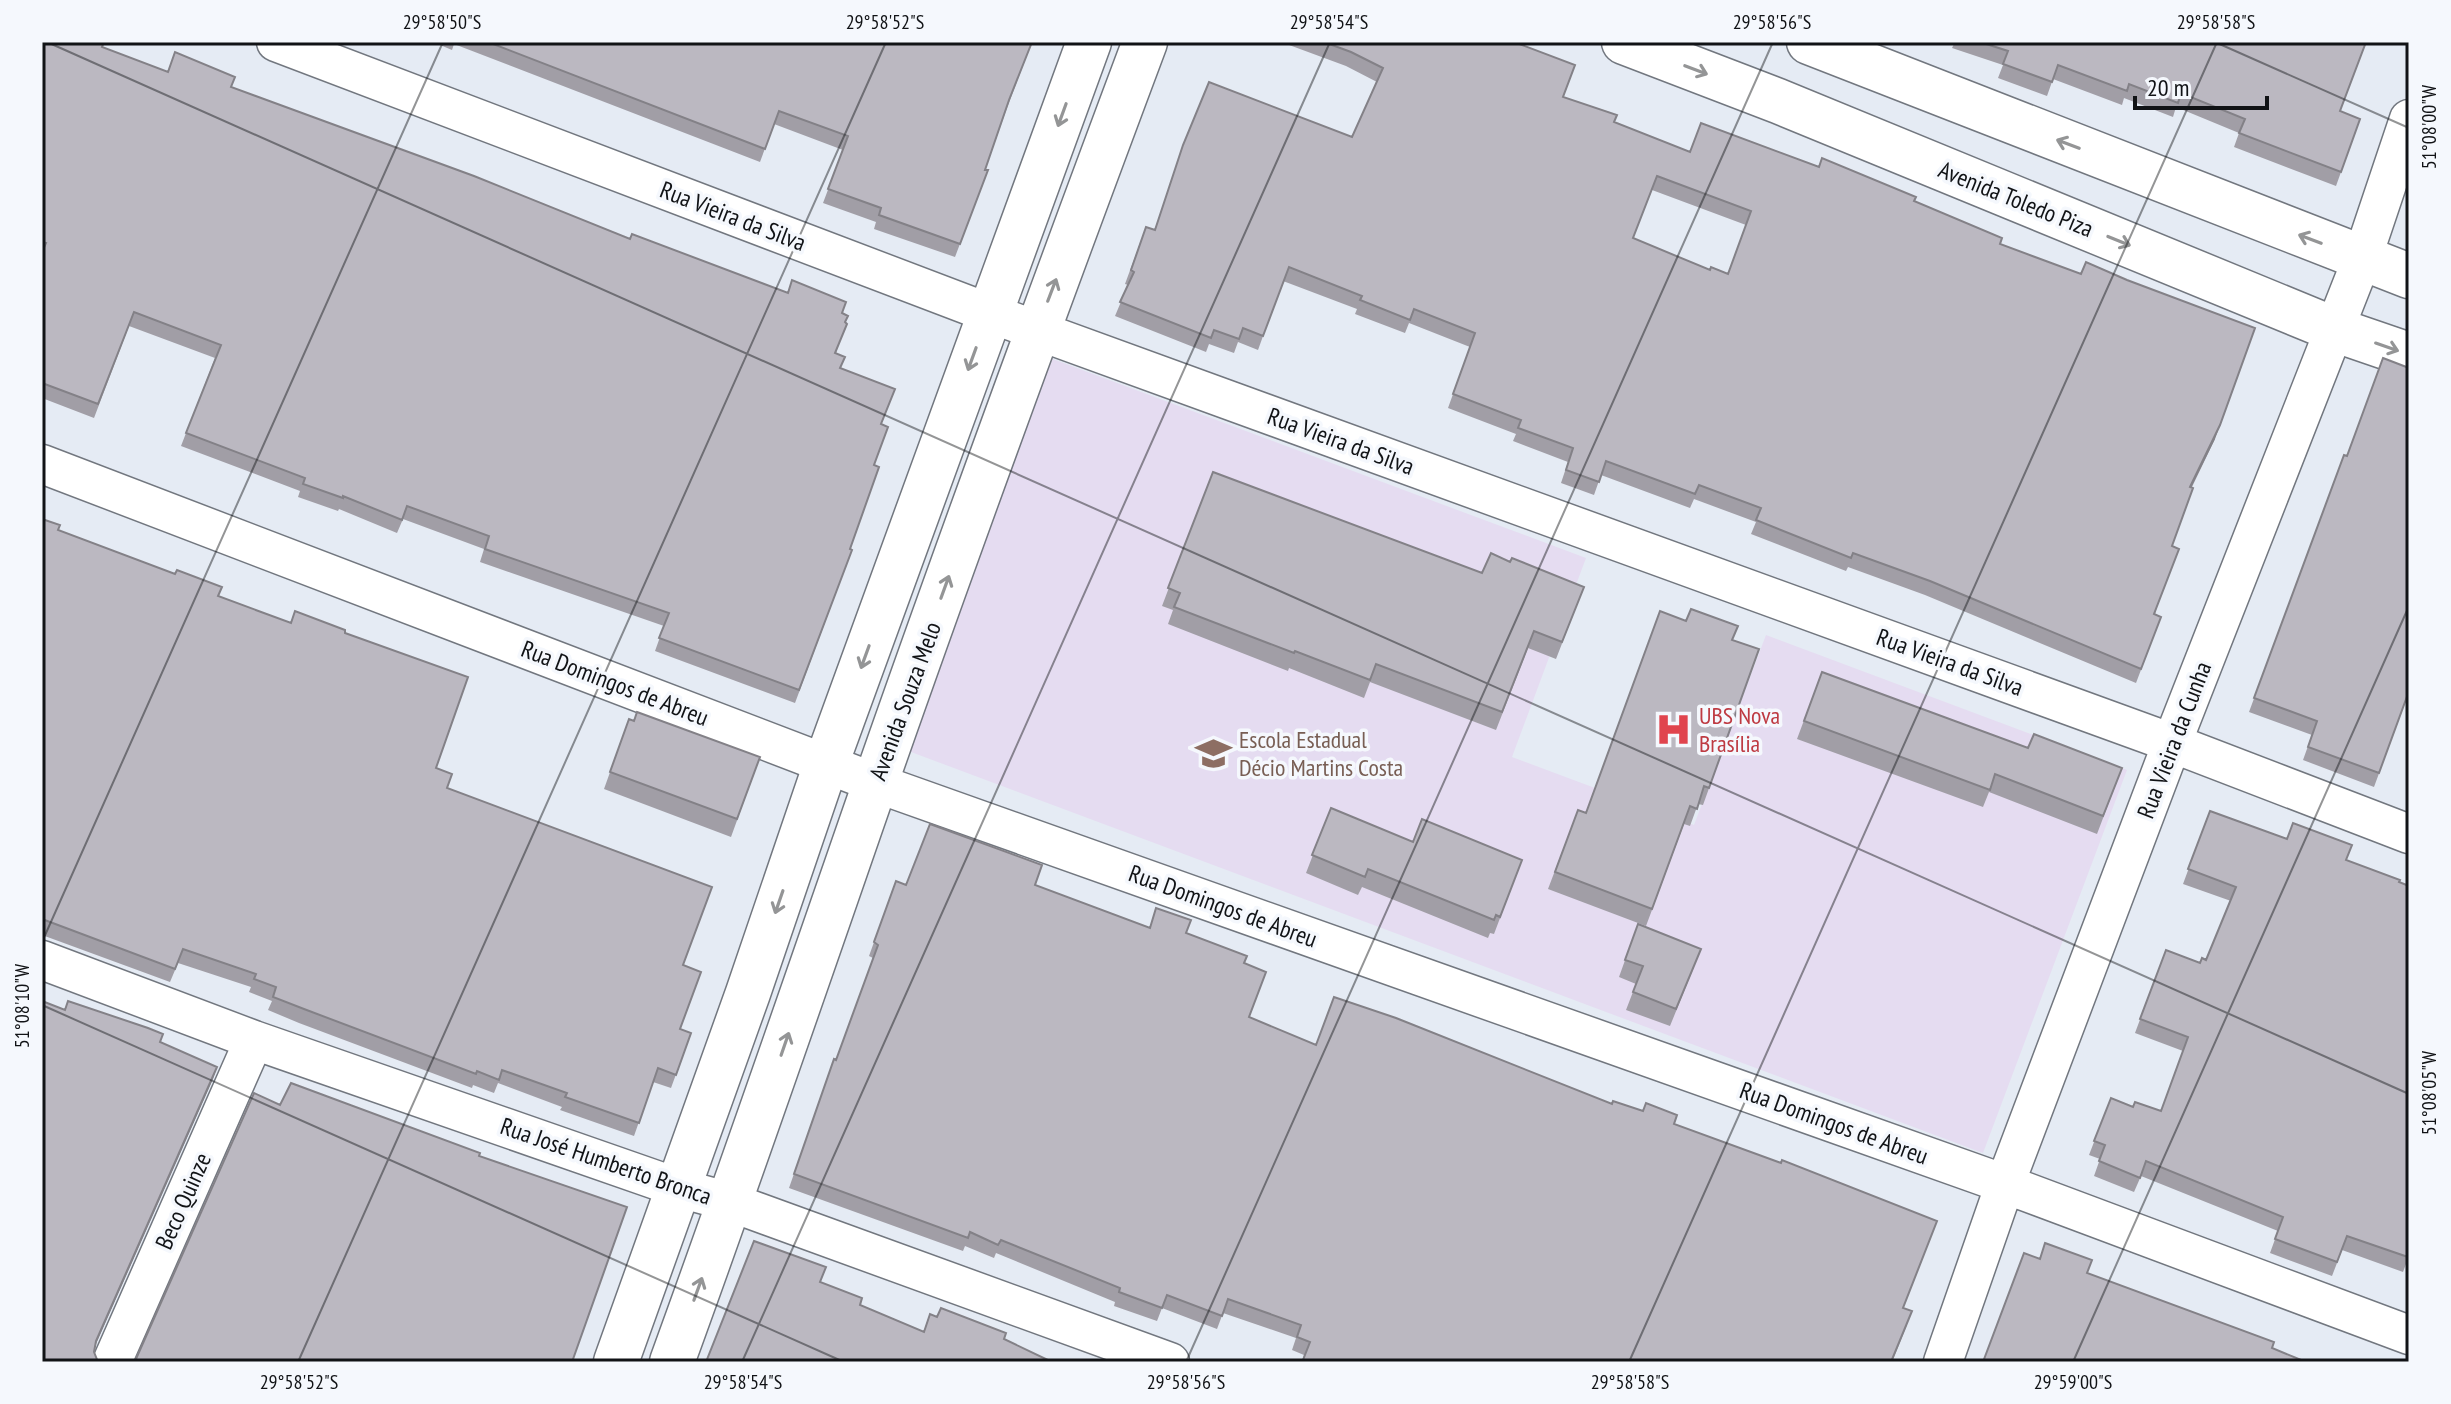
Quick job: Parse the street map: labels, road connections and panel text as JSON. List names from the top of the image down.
{
  "streets": {
    "street": [
      "Avenida Toledo Piza",
      "Rua Vieira da Silva",
      "Rua Domingos de Abreu",
      "Avenida Souza Melo",
      "Rua Vieira da Cunha",
      "Rua José Humberto Bronca",
      "Beco Quinze"
    ]
  },
  "crossings": [
    ["Avenida Toledo Piza", "Rua Vieira da Cunha"],
    ["Rua Vieira da Silva", "Avenida Souza Melo"],
    ["Rua Vieira da Silva", "Rua Vieira da Cunha"],
    ["Rua Domingos de Abreu", "Avenida Souza Melo"],
    ["Rua Domingos de Abreu", "Rua Vieira da Cunha"],
    ["Avenida Souza Melo", "Rua José Humberto Bronca"],
    ["Rua José Humberto Bronca", "Beco Quinze"]
  ],
  "places": {
    "hospital": ["UBS Nova Brasília"],
    "school or university": ["Escola Estadual Décio Martins Costa"]
  },
  "scale_bar": "20 m",
  "coordinates": [
    "29°58'50\"S",
    "29°58'52\"S",
    "29°58'54\"S",
    "29°58'56\"S",
    "29°58'58\"S",
    "51°08'00\"W",
    "51°08'10\"W",
    "51°08'05\"W",
    "29°59'00\"S"
  ]
}
